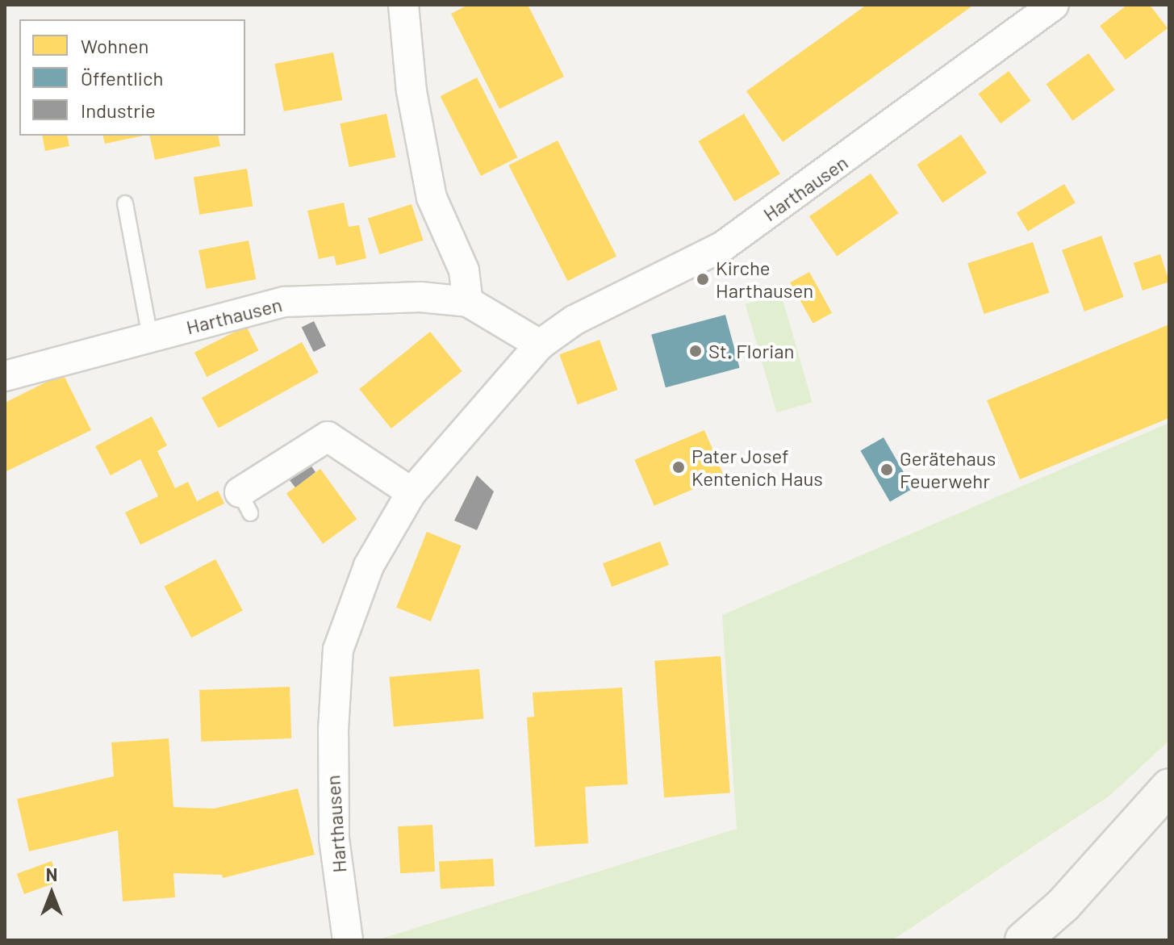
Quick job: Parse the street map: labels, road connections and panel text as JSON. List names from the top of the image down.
{
  "streets": {
    "street": ["Harthausen"]
  },
  "places": [
    "Kirche Harthausen",
    "St. Florian",
    "Pater Josef Kentenich Haus",
    "Gerätehaus Feuerwehr"
  ],
  "legend": ["Wohnen", "Öffentlich", "Industrie"],
  "north": "top"
}
